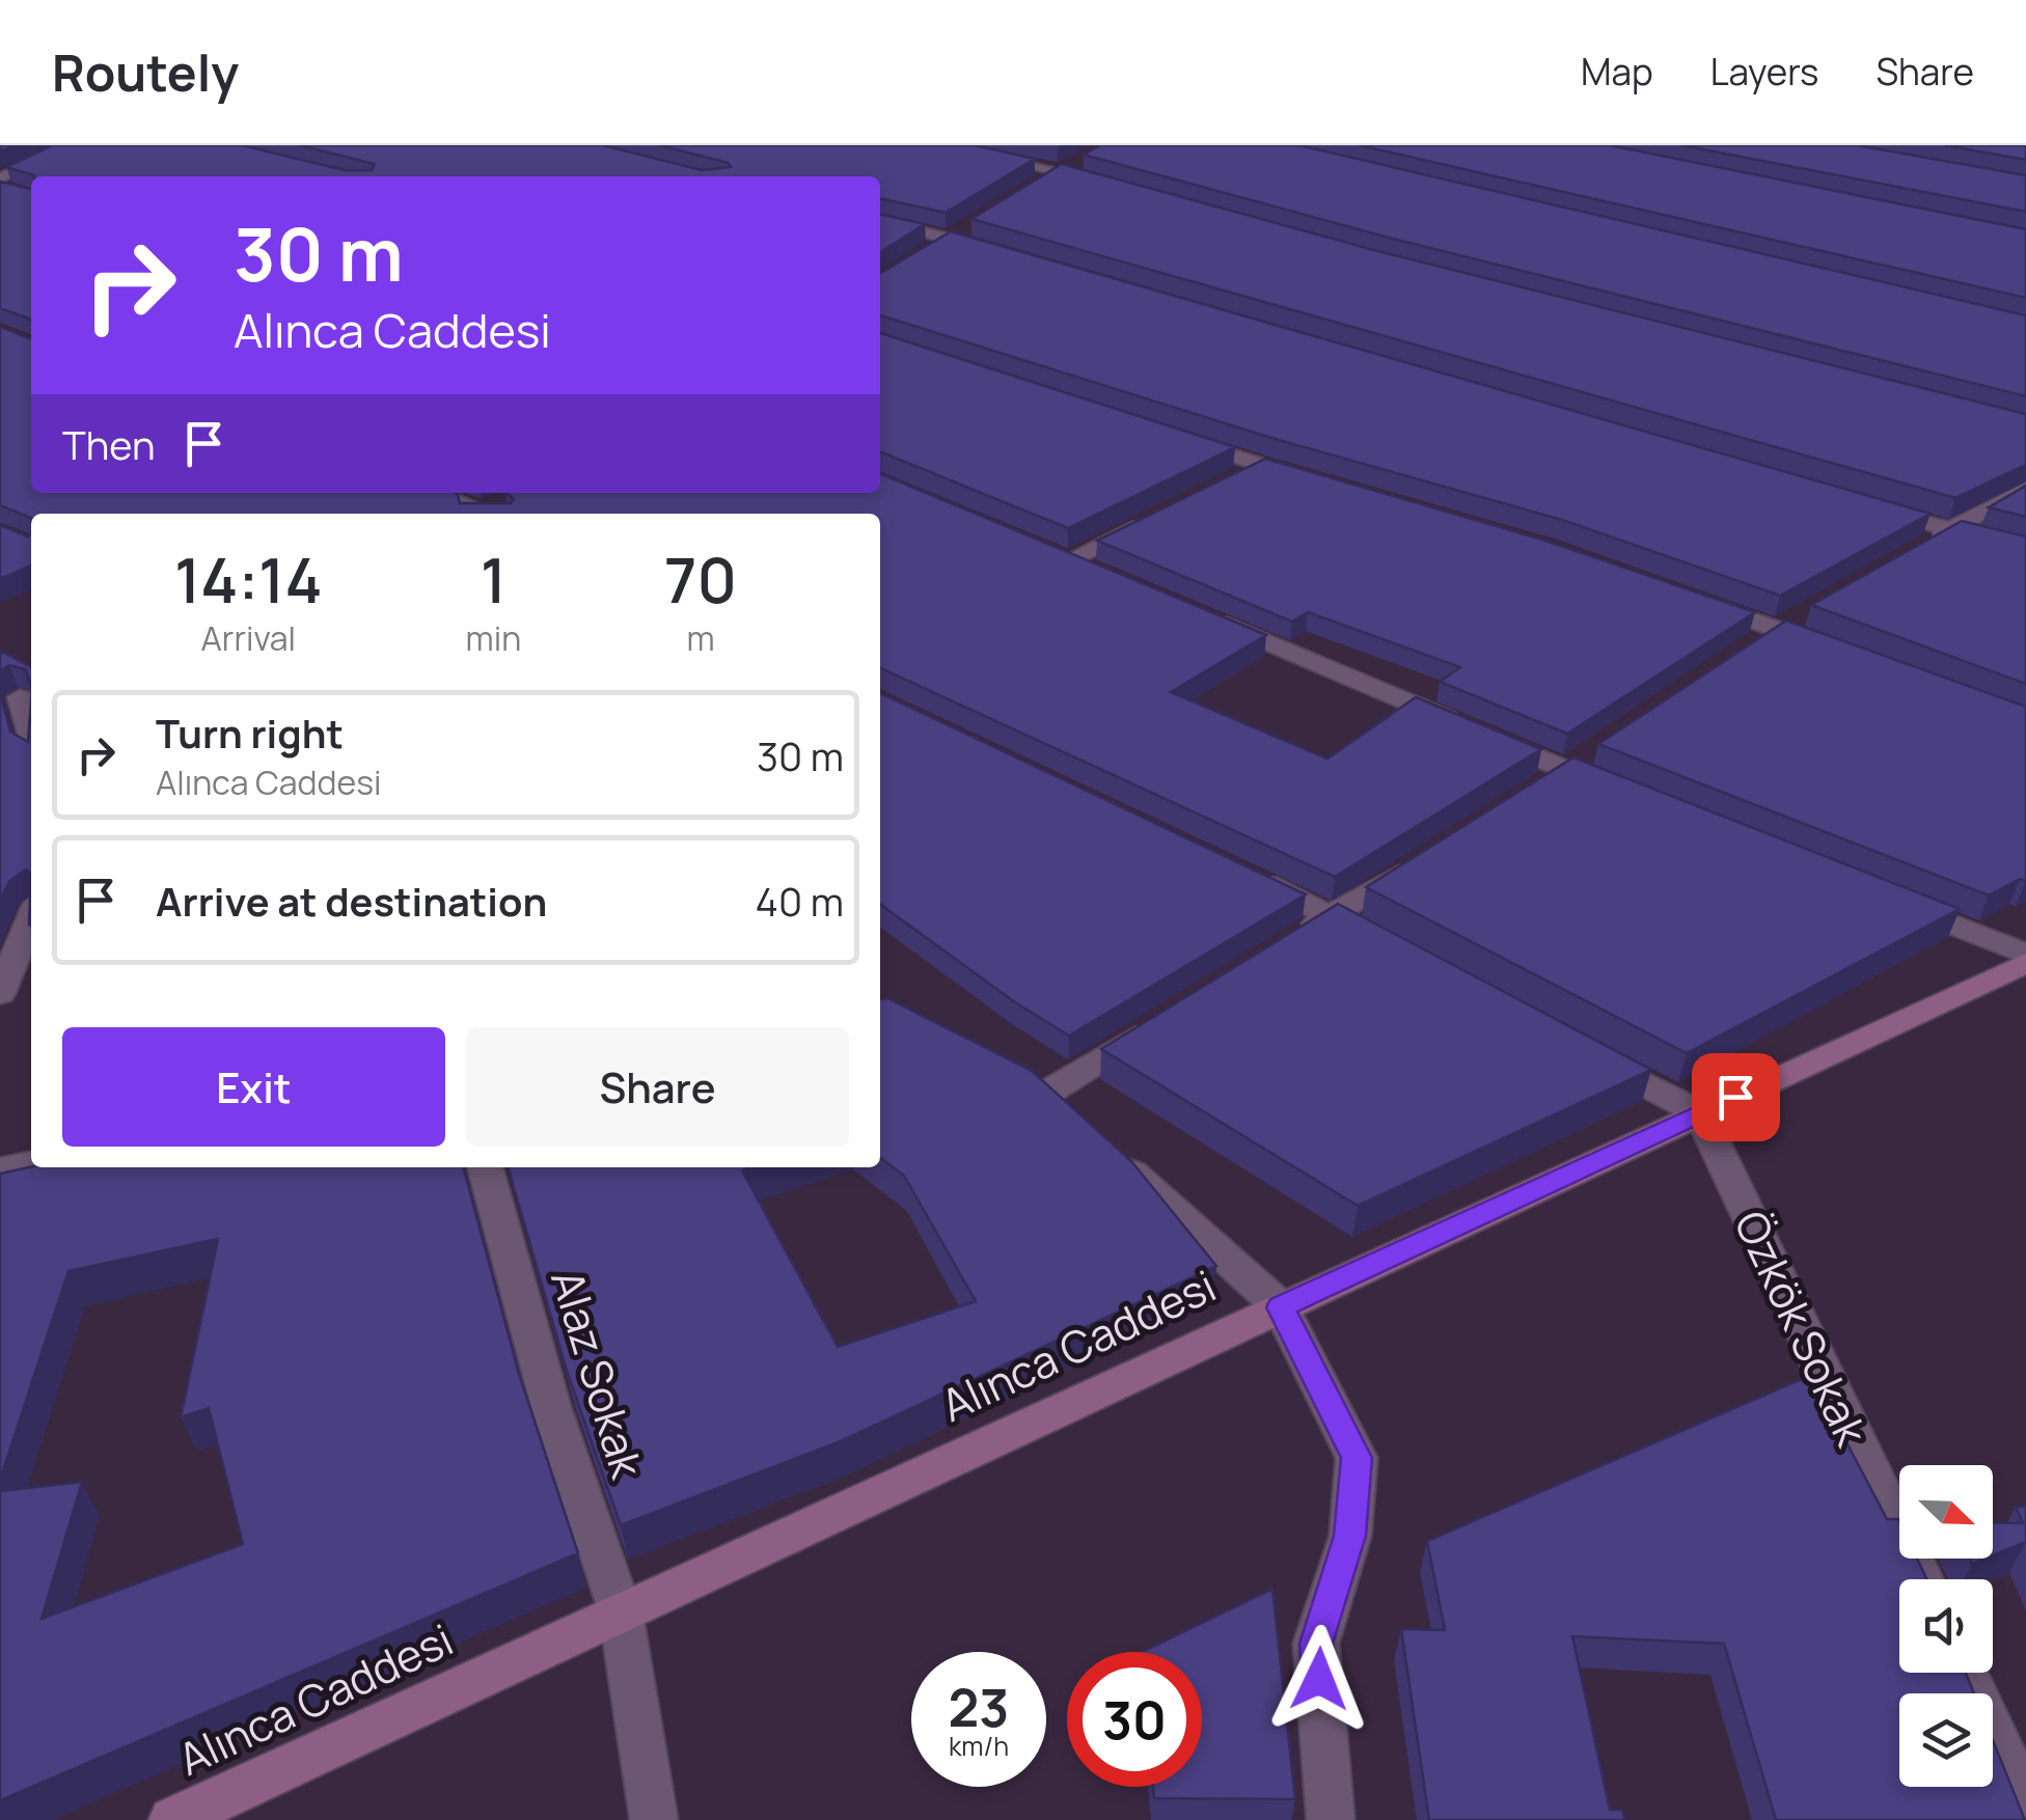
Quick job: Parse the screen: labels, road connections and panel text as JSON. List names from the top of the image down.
{
  "streets": {
    "main road": ["Alınca Caddesi"],
    "street": ["Özkök Sokak", "Alaz Sokak"]
  },
  "crossings": [
    ["Özkök Sokak", "Alınca Caddesi"],
    ["Alınca Caddesi", "Alaz Sokak"]
  ],
  "north": "bottom right",
  "page": {
    "header": "Routely",
    "nav": ["Map", "Layers", "Share"],
    "turn": ["30 m", "Alınca Caddesi"],
    "then": "Then",
    "eta": [
      "14:14",
      "Arrival",
      "1",
      "min",
      "70",
      "m"
    ],
    "list": [
      {
        "name": "Turn right",
        "note": "Alınca Caddesi",
        "value": "30 m"
      },
      {
        "name": "Arrive at destination",
        "value": "40 m"
      }
    ],
    "buttons": ["Exit", "Share"],
    "speed": "23 km/h",
    "limit": "30"
  }
}
